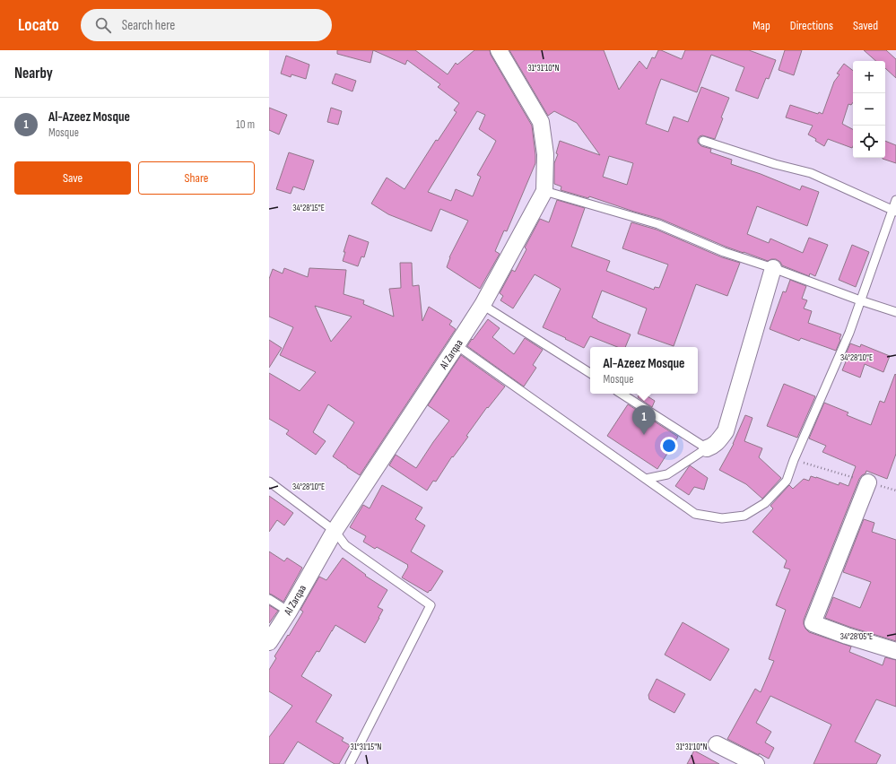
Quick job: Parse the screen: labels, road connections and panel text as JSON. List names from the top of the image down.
{
  "streets": {
    "street": ["Al Zarqaa"]
  },
  "page": {
    "header": "Locato",
    "search": "Search here",
    "nav": ["Map", "Directions", "Saved"],
    "heading": "Nearby",
    "map_buttons": ["+", "−"],
    "list": [
      {
        "mark": "1",
        "name": "Al-Azeez Mosque",
        "note": "Mosque",
        "value": "10 m"
      }
    ],
    "buttons": ["Save", "Share"],
    "popup": ["Al-Azeez Mosque", "Mosque"],
    "pins": "1"
  },
  "coordinates": [
    "31°31'10\"N",
    "34°28'15\"E",
    "34°28'10\"E",
    "34°28'05\"E",
    "31°31'15\"N"
  ]
}
